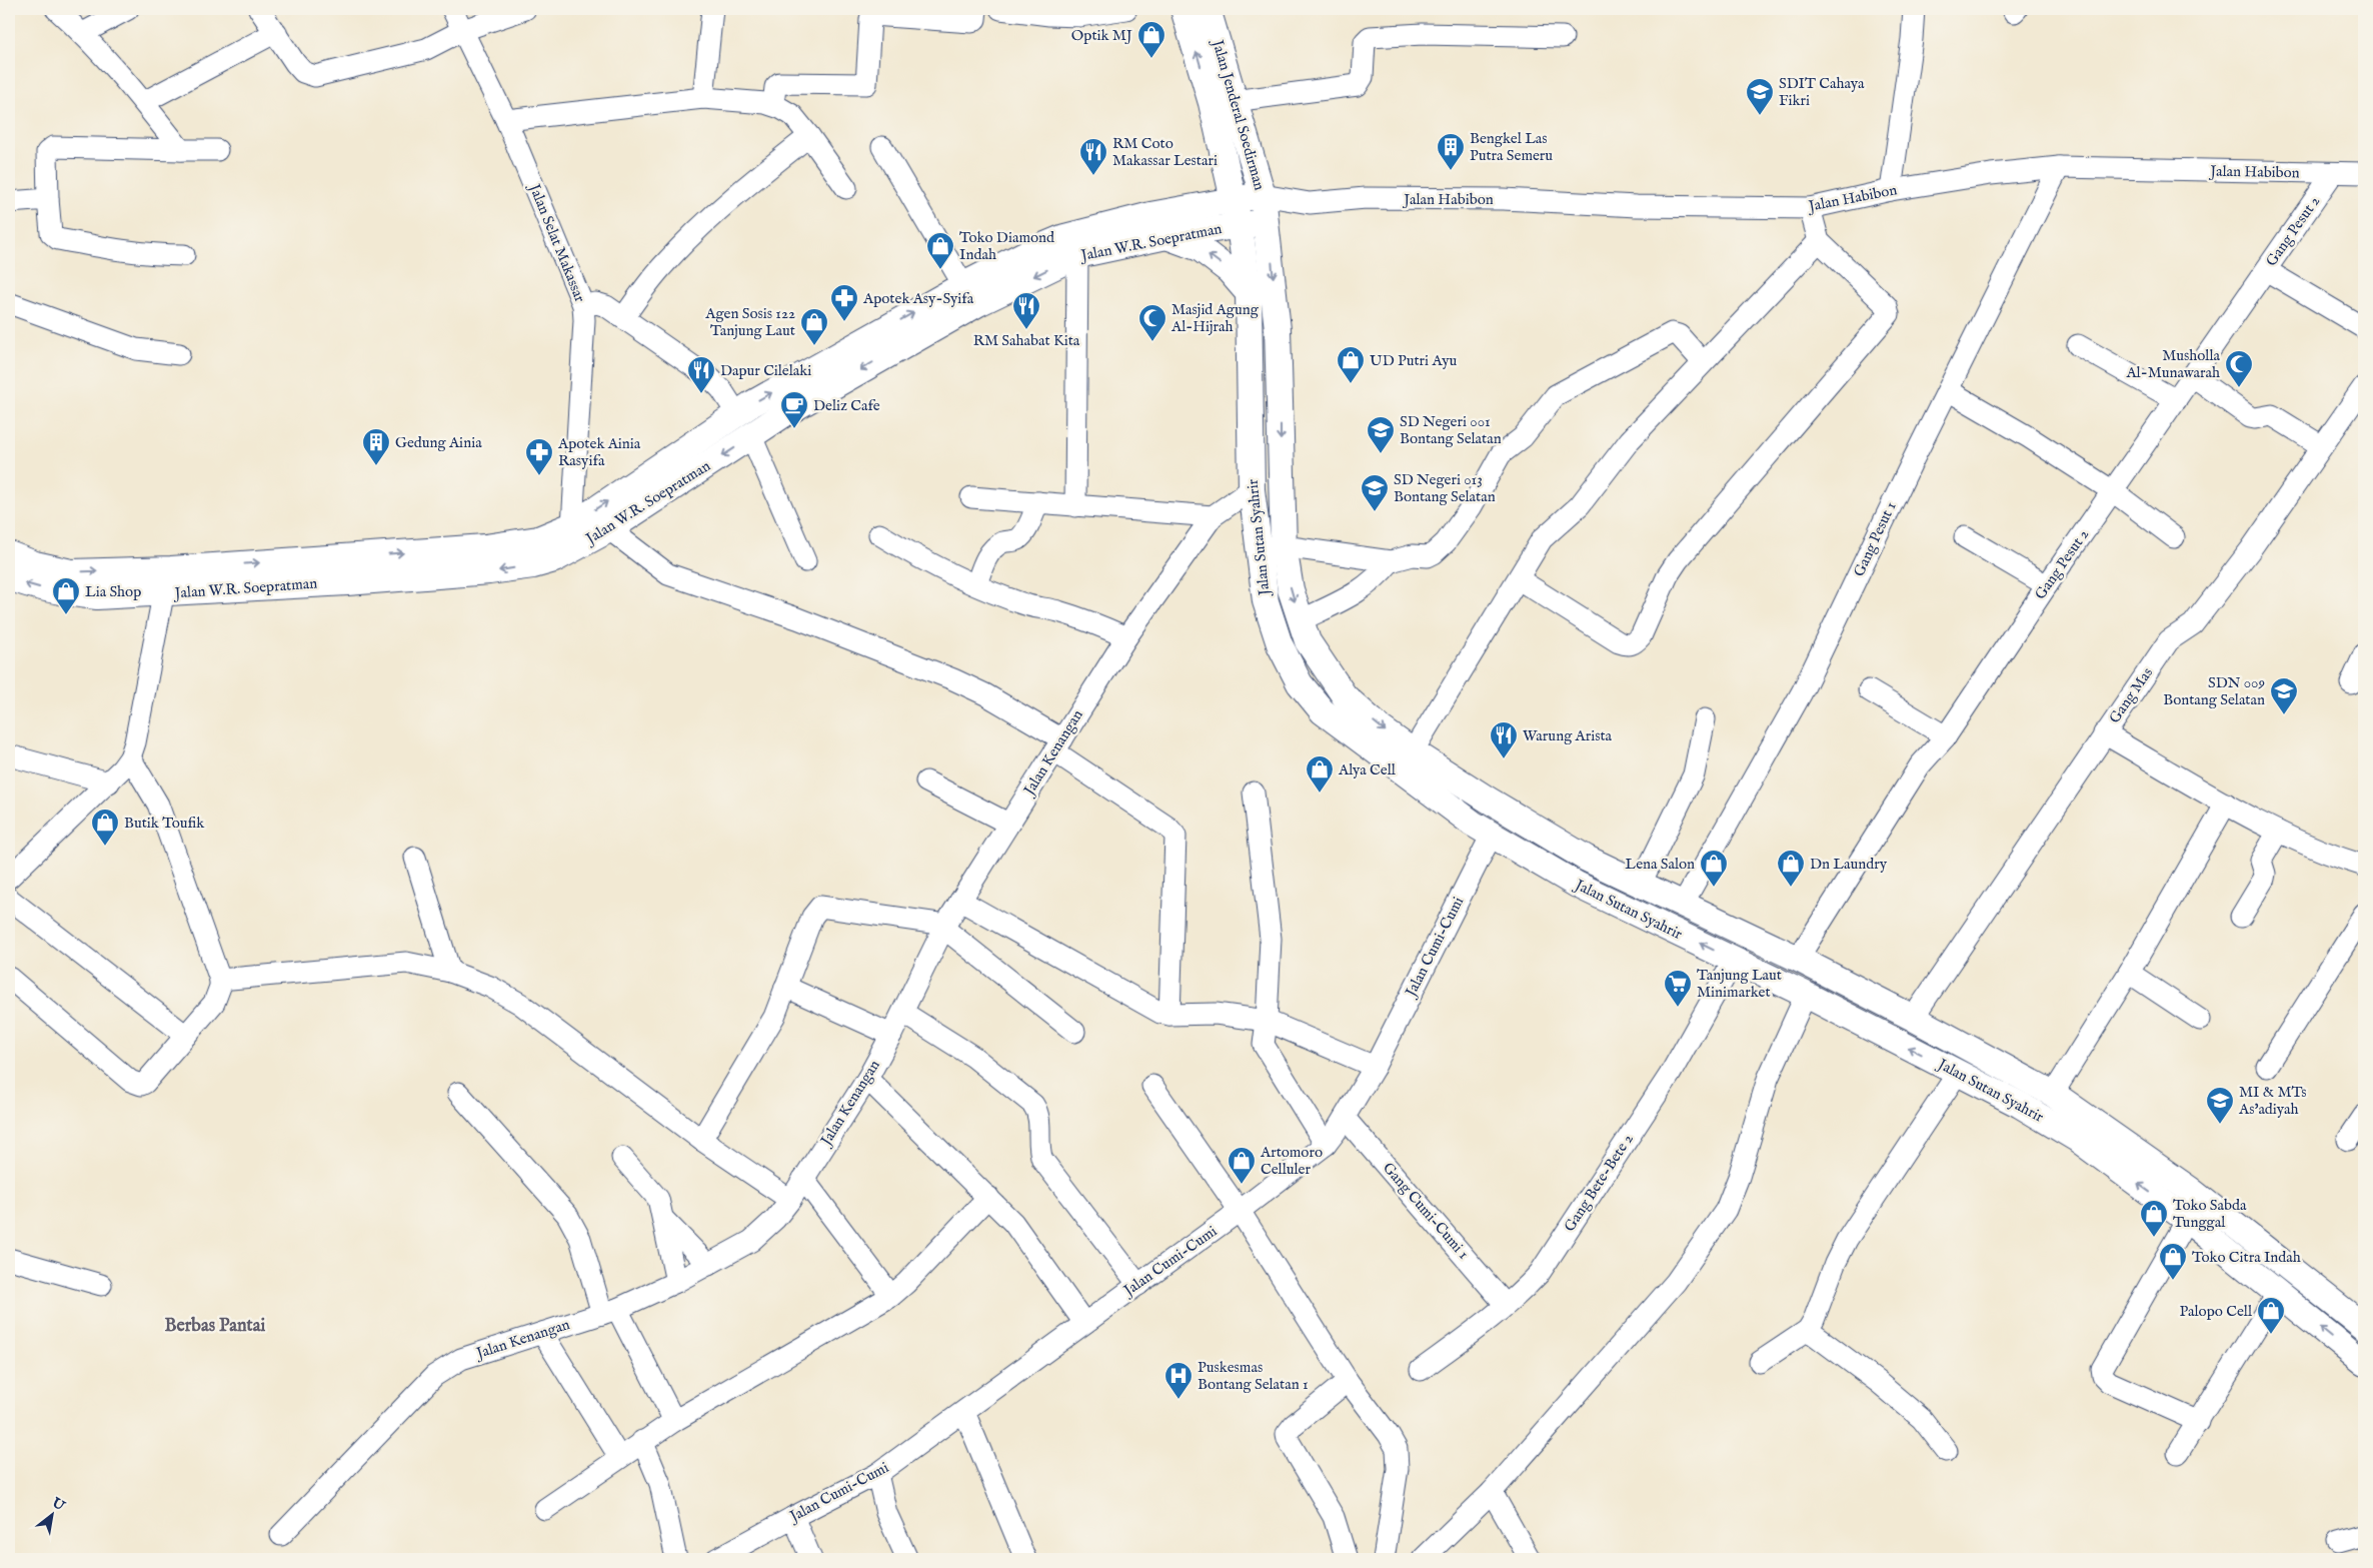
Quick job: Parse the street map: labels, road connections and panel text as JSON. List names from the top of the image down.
{
  "streets": {
    "street": [
      "Jalan Jenderal Soedirman",
      "Jalan Habibon",
      "Gang Pesut 2",
      "Jalan W.R. Soepratman",
      "Jalan Selat Makassar",
      "Jalan Sutan Syahrir",
      "Gang Pesut 1",
      "Gang Mas",
      "Jalan Kenangan",
      "Jalan Cumi-Cumi",
      "Gang Bete-Bete 2",
      "Gang Cumi-Cumi 1"
    ]
  },
  "crossings": [
    ["Jalan Jenderal Soedirman", "Jalan Habibon"],
    ["Jalan Jenderal Soedirman", "Jalan W.R. Soepratman"],
    ["Jalan Jenderal Soedirman", "Jalan Sutan Syahrir"],
    ["Jalan Habibon", "Gang Pesut 2"],
    ["Jalan Habibon", "Jalan W.R. Soepratman"],
    ["Jalan Habibon", "Jalan Sutan Syahrir"],
    ["Jalan Habibon", "Gang Pesut 1"],
    ["Gang Pesut 2", "Jalan Sutan Syahrir"],
    ["Jalan W.R. Soepratman", "Jalan Selat Makassar"],
    ["Jalan W.R. Soepratman", "Jalan Sutan Syahrir"],
    ["Jalan Sutan Syahrir", "Gang Pesut 1"],
    ["Jalan Sutan Syahrir", "Gang Mas"],
    ["Jalan Sutan Syahrir", "Jalan Kenangan"],
    ["Jalan Sutan Syahrir", "Jalan Cumi-Cumi"],
    ["Jalan Sutan Syahrir", "Gang Bete-Bete 2"],
    ["Jalan Cumi-Cumi", "Gang Cumi-Cumi 1"],
    ["Gang Bete-Bete 2", "Gang Cumi-Cumi 1"]
  ],
  "districts": ["Berbas Pantai"],
  "places": {
    "shop": [
      "Optik MJ",
      "Toko Diamond Indah",
      "Agen Sosis 122 Tanjung Laut",
      "UD Putri Ayu",
      "Lia Shop",
      "Alya Cell",
      "Butik Toufik",
      "Lena Salon",
      "Dn Laundry",
      "Artomoro Celluler",
      "Toko Sabda Tunggal",
      "Toko Citra Indah",
      "Palopo Cell"
    ],
    "school or university": [
      "SDIT Cahaya Fikri",
      "SD Negeri 001 Bontang Selatan",
      "SD Negeri 013 Bontang Selatan",
      "SDN 009 Bontang Selatan",
      "MI & MTs As'adiyah"
    ],
    "building": ["Bengkel Las Putra Semeru", "Gedung Ainia"],
    "restaurant": [
      "RM Coto Makassar Lestari",
      "RM Sahabat Kita",
      "Dapur Cilelaki",
      "Warung Arista"
    ],
    "pharmacy": ["Apotek Asy-Syifa", "Apotek Ainia Rasyifa"],
    "mosque": ["Masjid Agung Al-Hijrah", "Musholla Al-Munawarah"],
    "cafe": ["Deliz Cafe"],
    "supermarket": ["Tanjung Laut Minimarket"],
    "hospital": ["Puskesmas Bontang Selatan 1"]
  },
  "north": "top right"
}
